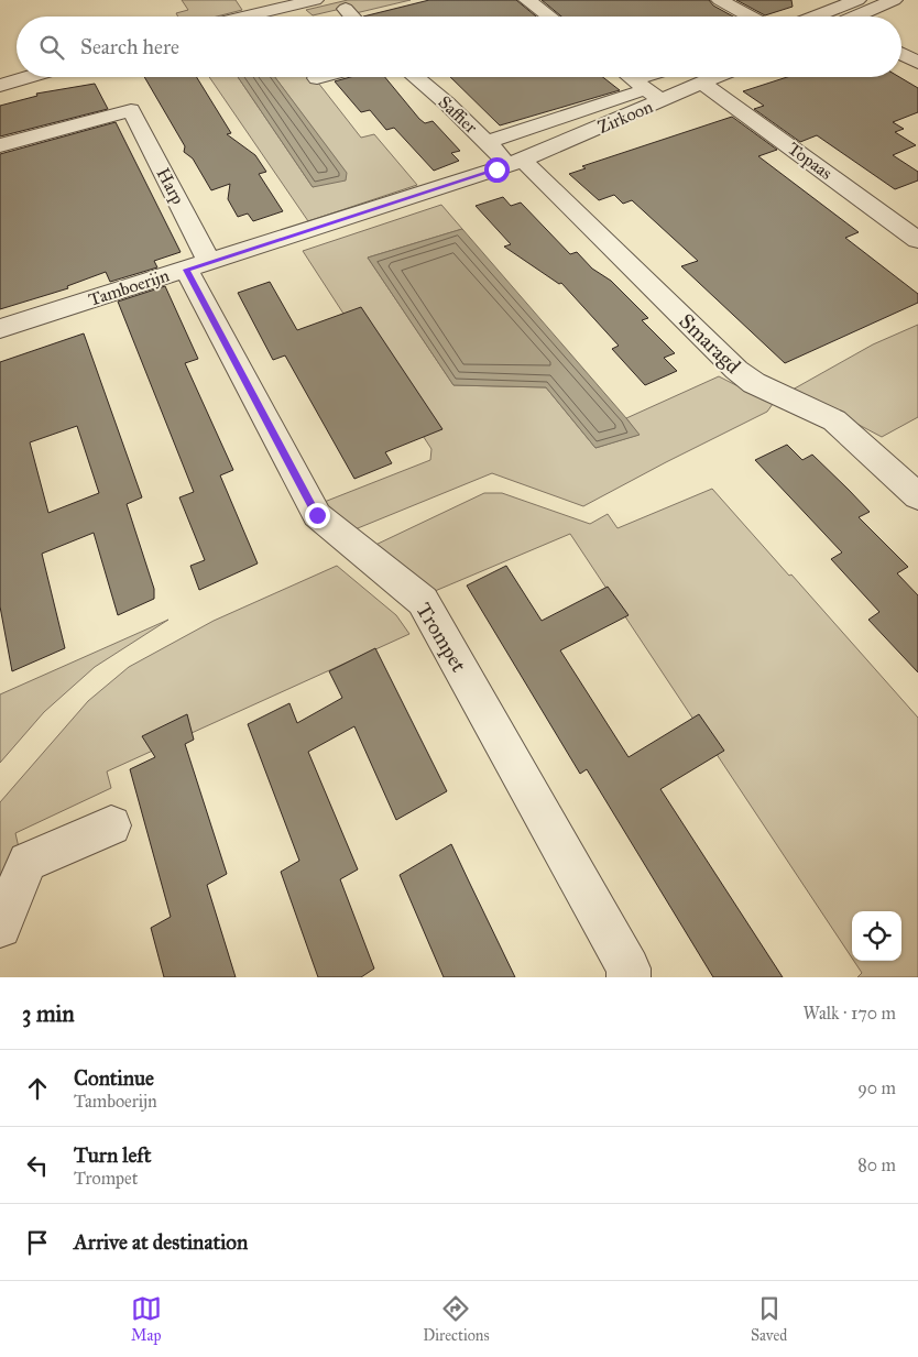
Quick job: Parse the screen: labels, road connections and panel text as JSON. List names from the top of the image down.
{
  "streets": {
    "street": [
      "Saffier",
      "Zirkoon",
      "Topaas",
      "Harp",
      "Tamboerijn",
      "Smaragd",
      "Trompet"
    ]
  },
  "crossings": [
    ["Saffier", "Zirkoon"],
    ["Saffier", "Tamboerijn"],
    ["Saffier", "Smaragd"],
    ["Zirkoon", "Topaas"],
    ["Zirkoon", "Tamboerijn"],
    ["Zirkoon", "Smaragd"],
    ["Harp", "Tamboerijn"],
    ["Harp", "Trompet"],
    ["Tamboerijn", "Smaragd"],
    ["Tamboerijn", "Trompet"]
  ],
  "page": {
    "search": "Search here",
    "heading": ["3 min", "Walk · 170 m"],
    "list": [
      ["Continue", "Tamboerijn", "90 m"],
      ["Turn left", "Trompet", "80 m"],
      "Arrive at destination"
    ],
    "nav": ["Map", "Directions", "Saved"]
  }
}
